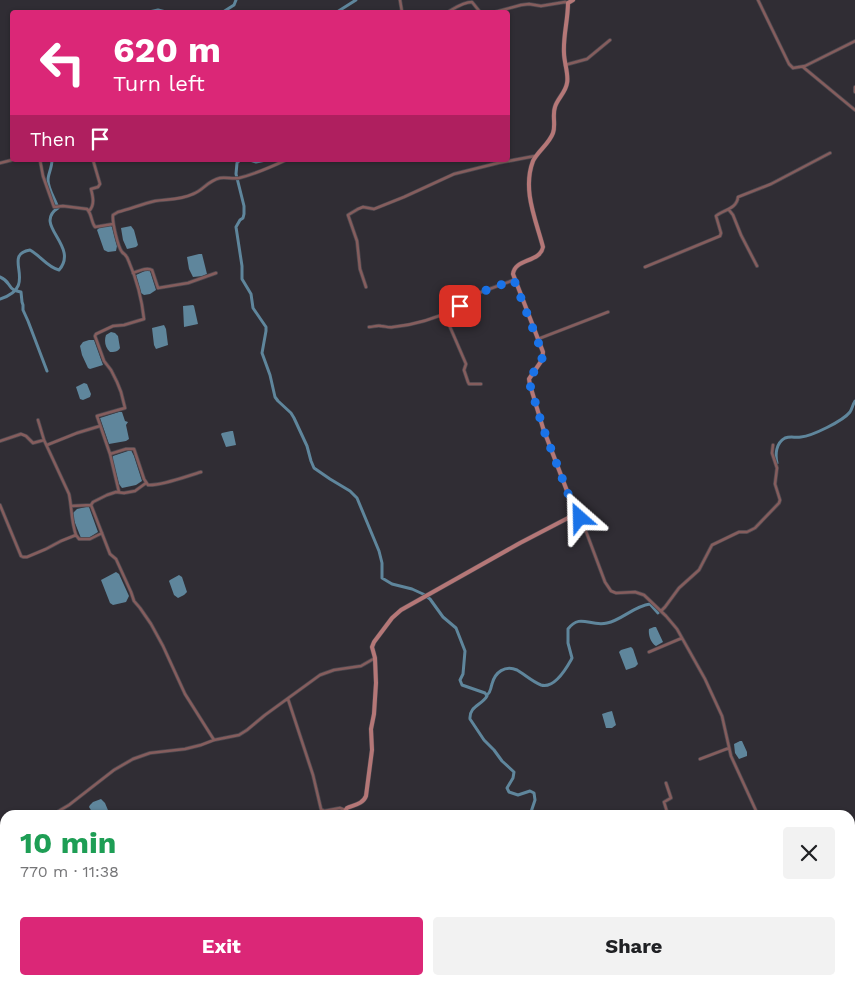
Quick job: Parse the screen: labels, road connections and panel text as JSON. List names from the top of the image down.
{
  "page": {
    "turn": ["620 m", "Turn left"],
    "then": "Then",
    "heading": ["10 min", "770 m · 11:38"],
    "buttons": ["Exit", "Share"]
  }
}
